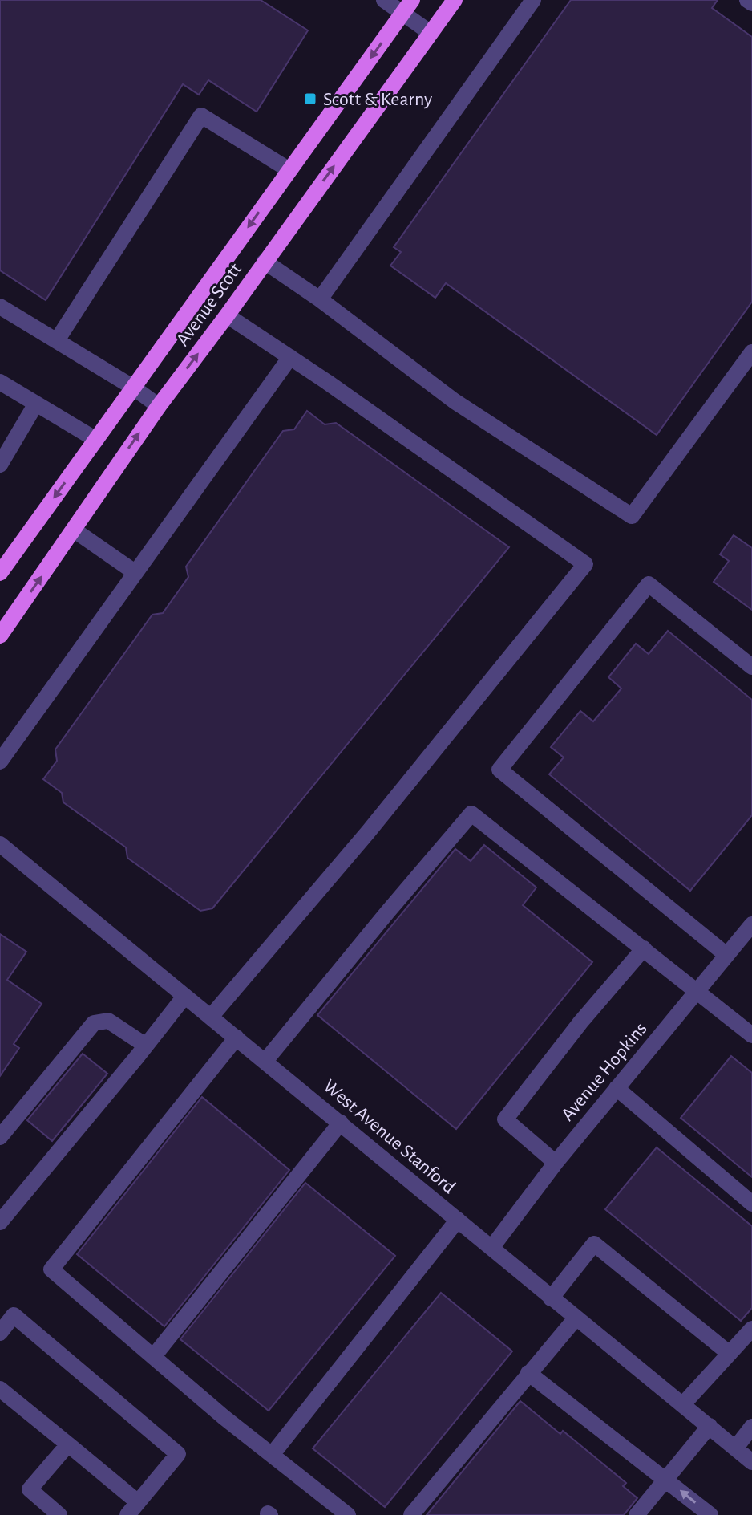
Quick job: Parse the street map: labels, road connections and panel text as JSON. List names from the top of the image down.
{
  "streets": {
    "main road": ["Avenue Scott"],
    "street": ["Avenue Hopkins", "West Avenue Stanford"]
  },
  "crossings": [
    ["Avenue Hopkins", "West Avenue Stanford"]
  ],
  "places": {
    "transit": ["Scott & Kearny"]
  }
}
